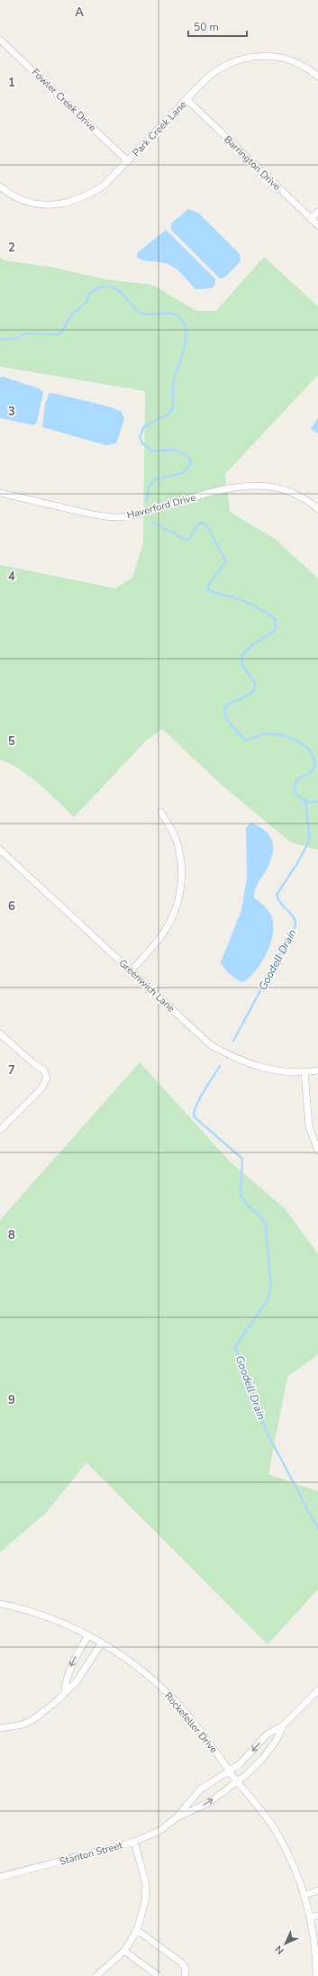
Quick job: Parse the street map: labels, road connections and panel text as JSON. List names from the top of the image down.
{
  "streets": {
    "street": [
      "Fowler Creek Drive",
      "Park Creek Lane",
      "Barrington Drive",
      "Haverford Drive",
      "Greenwich Lane",
      "Rockefeller Drive",
      "Stanton Street"
    ]
  },
  "crossings": [
    ["Fowler Creek Drive", "Park Creek Lane"],
    ["Park Creek Lane", "Barrington Drive"],
    ["Rockefeller Drive", "Stanton Street"]
  ],
  "water": ["Goodell Drain"],
  "scale_bar": "50 m",
  "north": "bottom left",
  "grid": {
    "columns": ["A"],
    "rows": [
      "1",
      "2",
      "3",
      "4",
      "5",
      "6",
      "7",
      "8",
      "9"
    ]
  }
}
